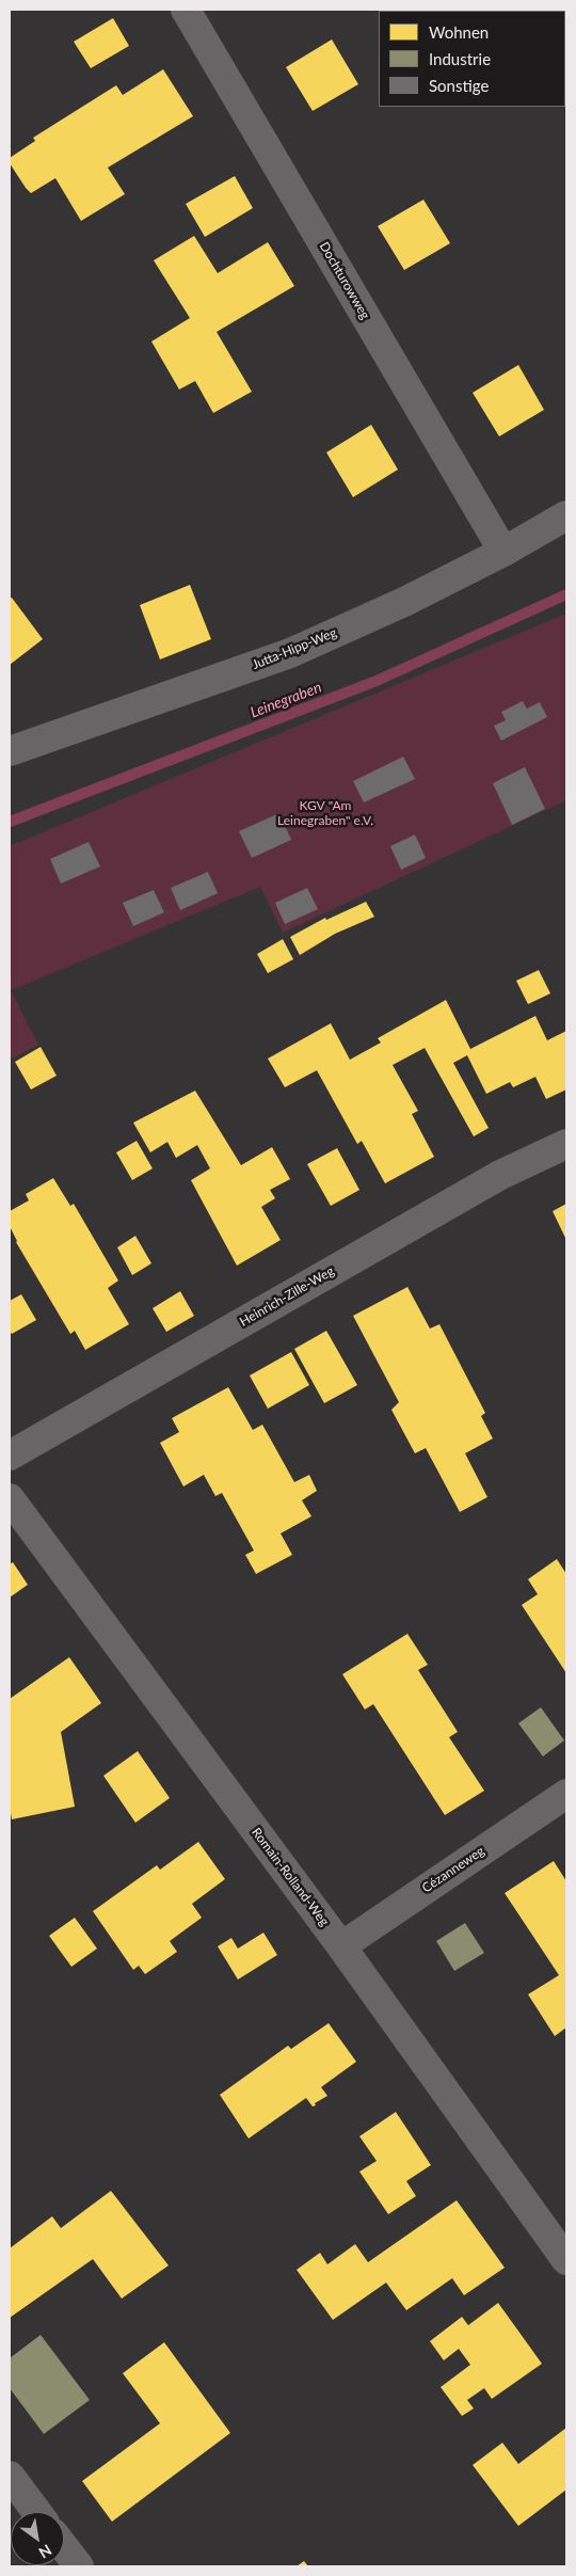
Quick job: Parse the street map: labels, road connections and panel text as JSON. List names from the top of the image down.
{
  "streets": {
    "street": [
      "Dochturowweg",
      "Jutta-Hipp-Weg",
      "Heinrich-Zille-Weg",
      "Cézanneweg",
      "Romain-Rolland-Weg"
    ]
  },
  "crossings": [
    ["Dochturowweg", "Jutta-Hipp-Weg"],
    ["Cézanneweg", "Romain-Rolland-Weg"]
  ],
  "water": ["Leinegraben"],
  "parks": ["KGV \"Am Leinegraben\" e.V."],
  "legend": ["Wohnen", "Industrie", "Sonstige"],
  "north": "bottom right"
}
